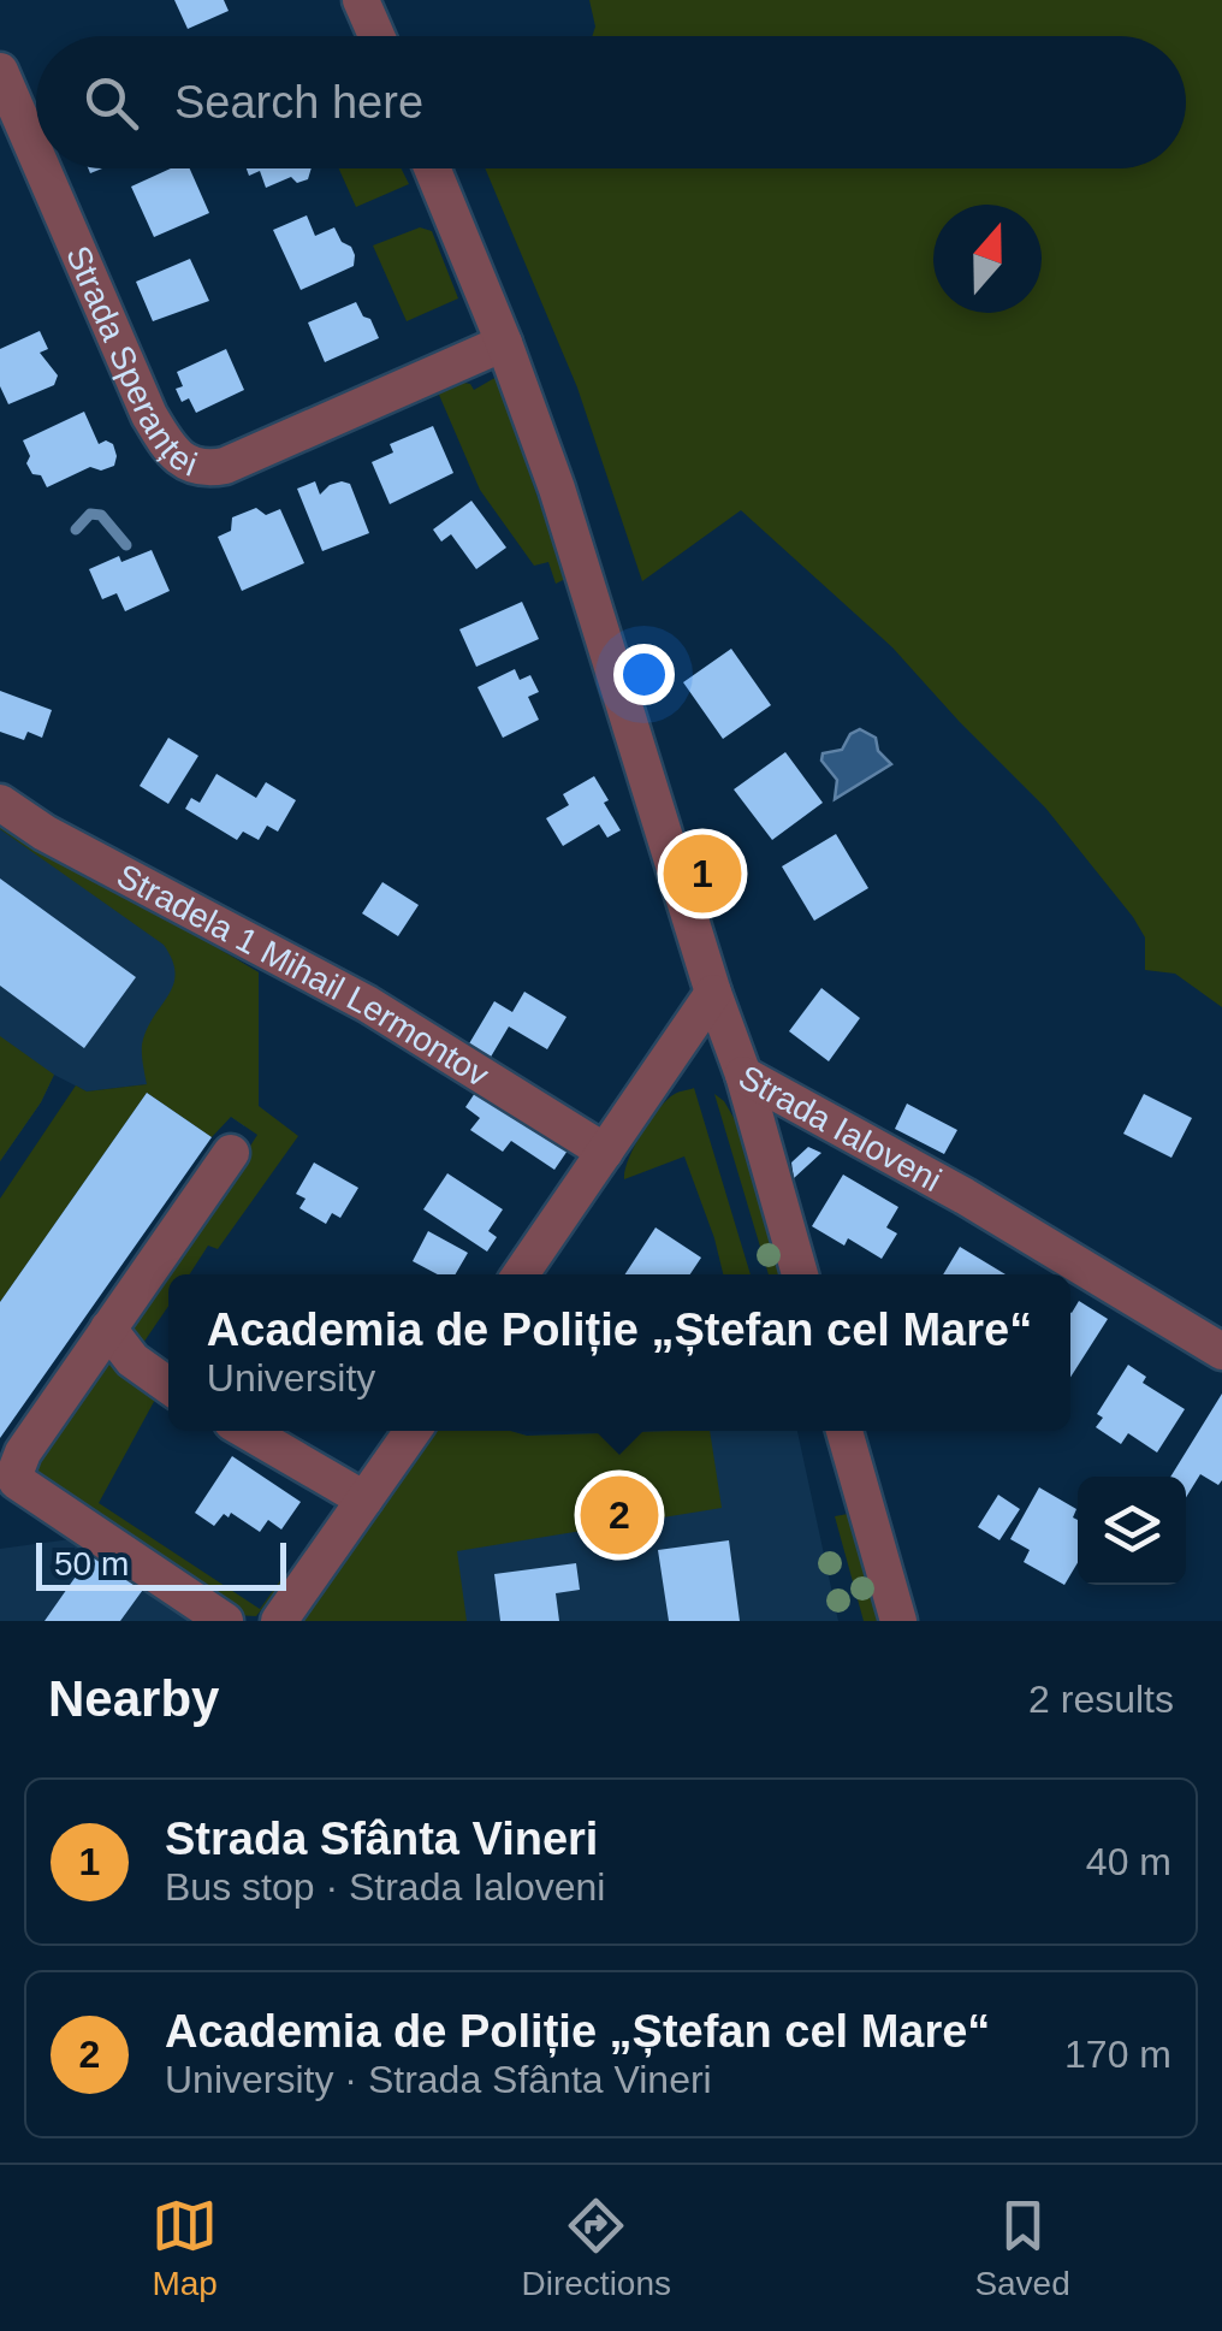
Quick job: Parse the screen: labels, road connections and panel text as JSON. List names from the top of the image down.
{
  "streets": {
    "street": ["Strada Speranței", "Stradela 1 Mihail Lermontov", "Strada Ialoveni"]
  },
  "crossings": [
    ["Strada Speranței", "Strada Ialoveni"]
  ],
  "scale_bar": "50 m",
  "north": "top",
  "page": {
    "search": "Search here",
    "pins": ["1", "2"],
    "popup": ["Academia de Poliție „Ștefan cel Mare“", "University"],
    "scale": "50 m",
    "heading": ["Nearby", "2 results"],
    "list": [
      {
        "mark": "1",
        "name": "Strada Sfânta Vineri",
        "note": "Bus stop · Strada Ialoveni",
        "value": "40 m"
      },
      {
        "mark": "2",
        "name": "Academia de Poliție „Ștefan cel Mare“",
        "note": "University · Strada Sfânta Vineri",
        "value": "170 m"
      }
    ],
    "nav": ["Map", "Directions", "Saved"]
  }
}
